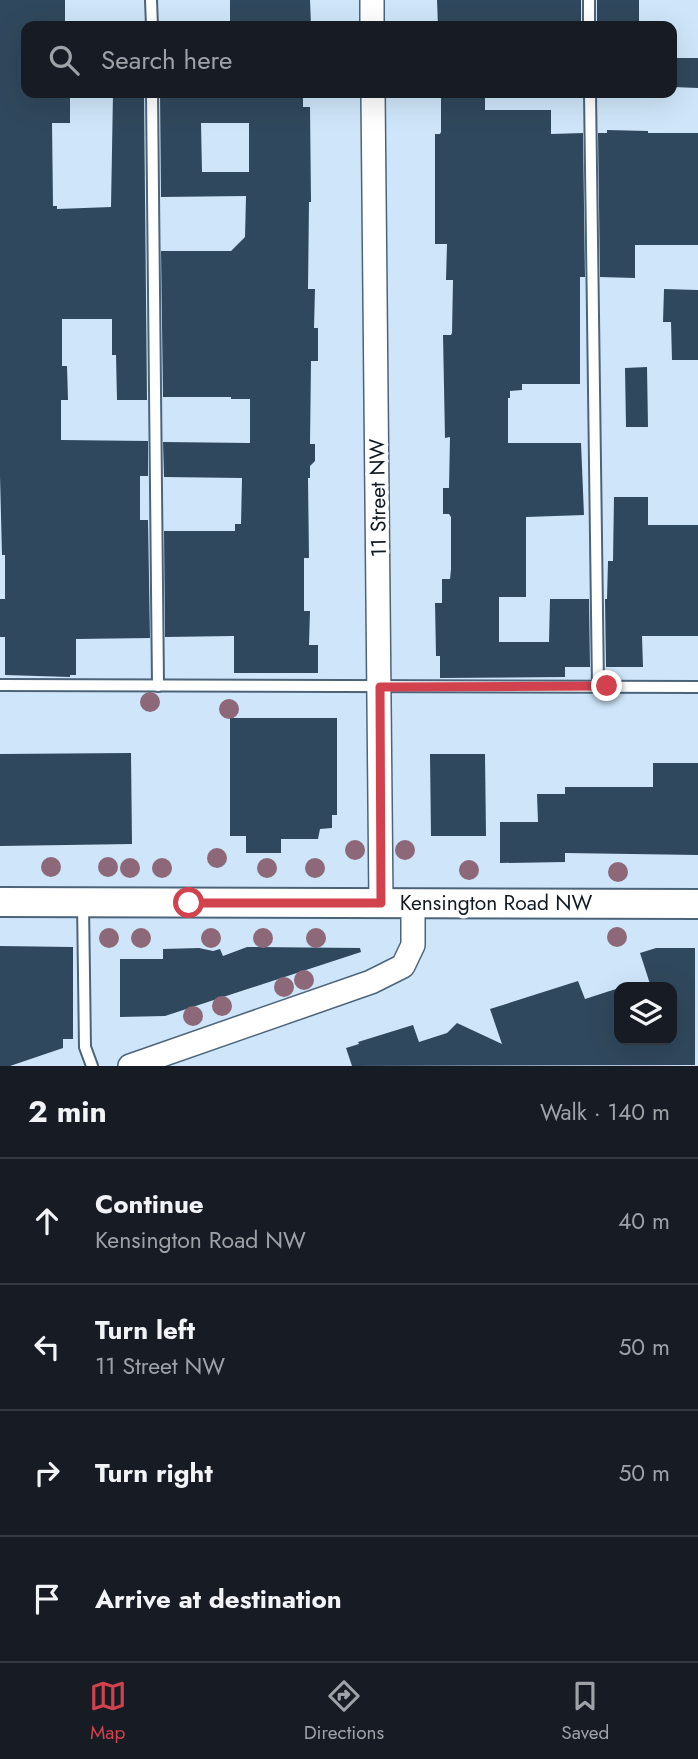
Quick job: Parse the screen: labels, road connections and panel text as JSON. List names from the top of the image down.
{
  "streets": {
    "street": ["11 Street NW", "Kensington Road NW"]
  },
  "crossings": [
    ["11 Street NW", "Kensington Road NW"]
  ],
  "page": {
    "search": "Search here",
    "heading": ["2 min", "Walk · 140 m"],
    "list": [
      ["Continue", "Kensington Road NW", "40 m"],
      ["Turn left", "11 Street NW", "50 m"],
      ["Turn right", "50 m"],
      "Arrive at destination"
    ],
    "nav": ["Map", "Directions", "Saved"]
  }
}
